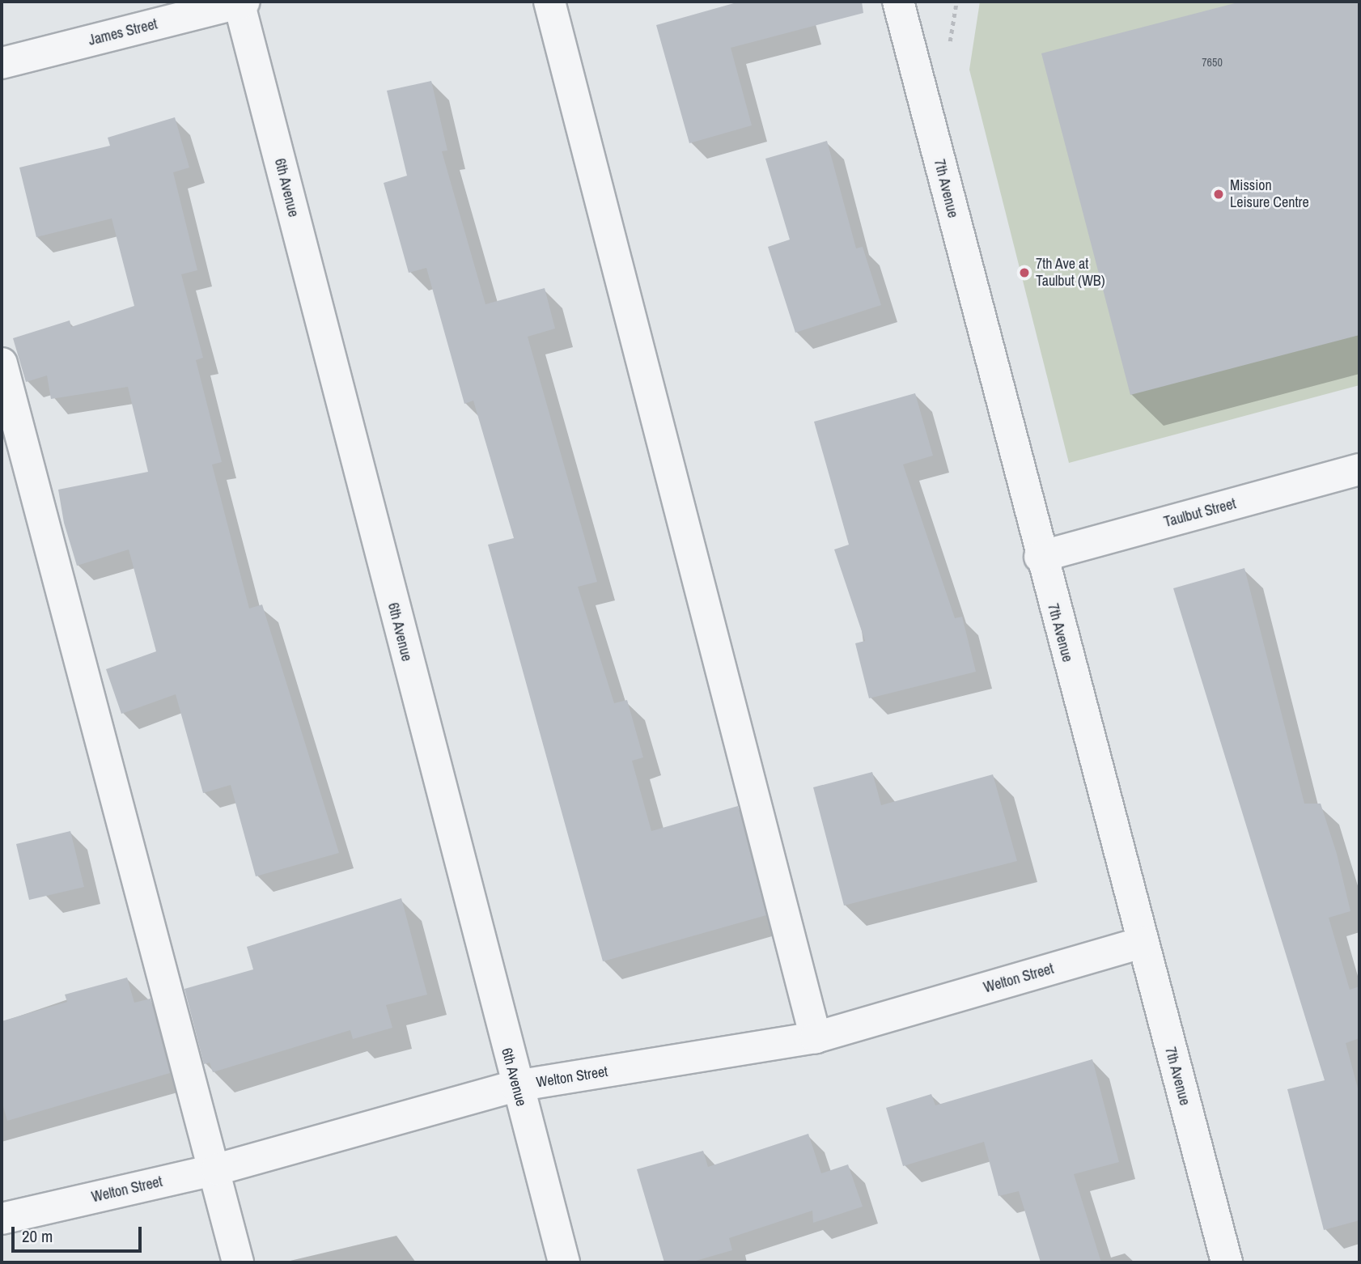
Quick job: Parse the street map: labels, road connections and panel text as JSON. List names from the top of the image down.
{
  "streets": {
    "street": [
      "James Street",
      "6th Avenue",
      "7th Avenue",
      "Taulbut Street",
      "Welton Street"
    ]
  },
  "crossings": [
    ["James Street", "6th Avenue"],
    ["6th Avenue", "Welton Street"],
    ["7th Avenue", "Taulbut Street"],
    ["7th Avenue", "Welton Street"]
  ],
  "places": ["Mission Leisure Centre", "7th Ave at Taulbut (WB)"],
  "house_numbers": ["7650"],
  "scale_bar": "20 m"
}
